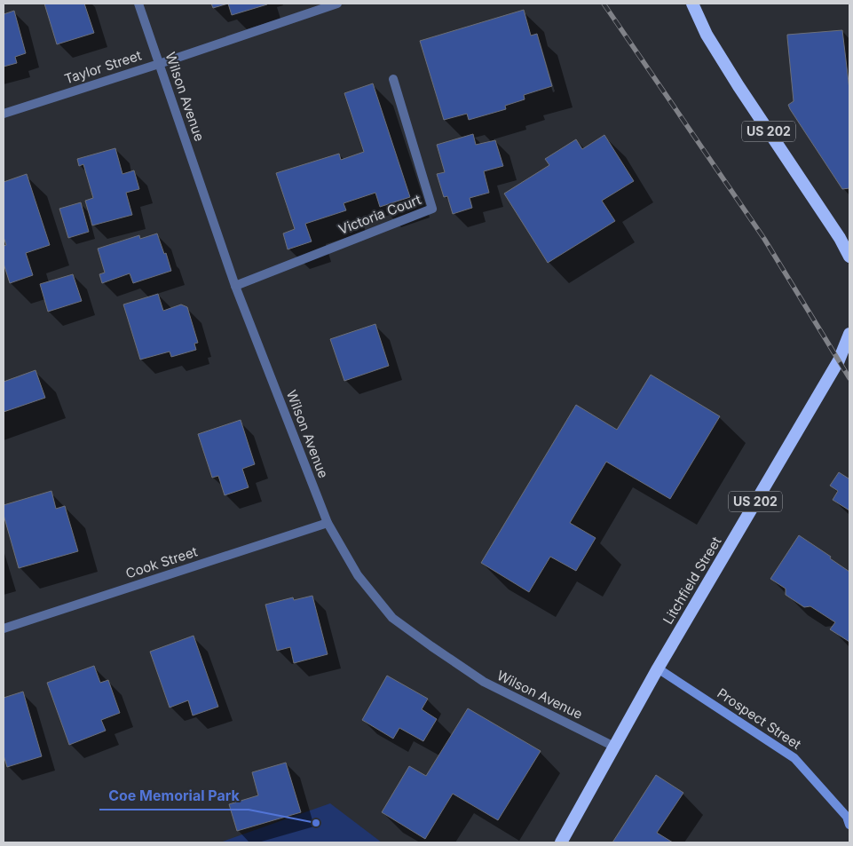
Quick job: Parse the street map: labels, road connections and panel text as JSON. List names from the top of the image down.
{
  "streets": {
    "highway": ["US 202", "Litchfield Street"],
    "main road": ["Prospect Street"],
    "street": [
      "Taylor Street",
      "Wilson Avenue",
      "Victoria Court",
      "Cook Street"
    ]
  },
  "crossings": [
    ["Taylor Street", "Wilson Avenue"],
    ["Wilson Avenue", "Victoria Court"],
    ["Wilson Avenue", "Cook Street"],
    ["Wilson Avenue", "Litchfield Street"],
    ["Litchfield Street", "Prospect Street"]
  ],
  "places": ["Coe Memorial Park"]
}
